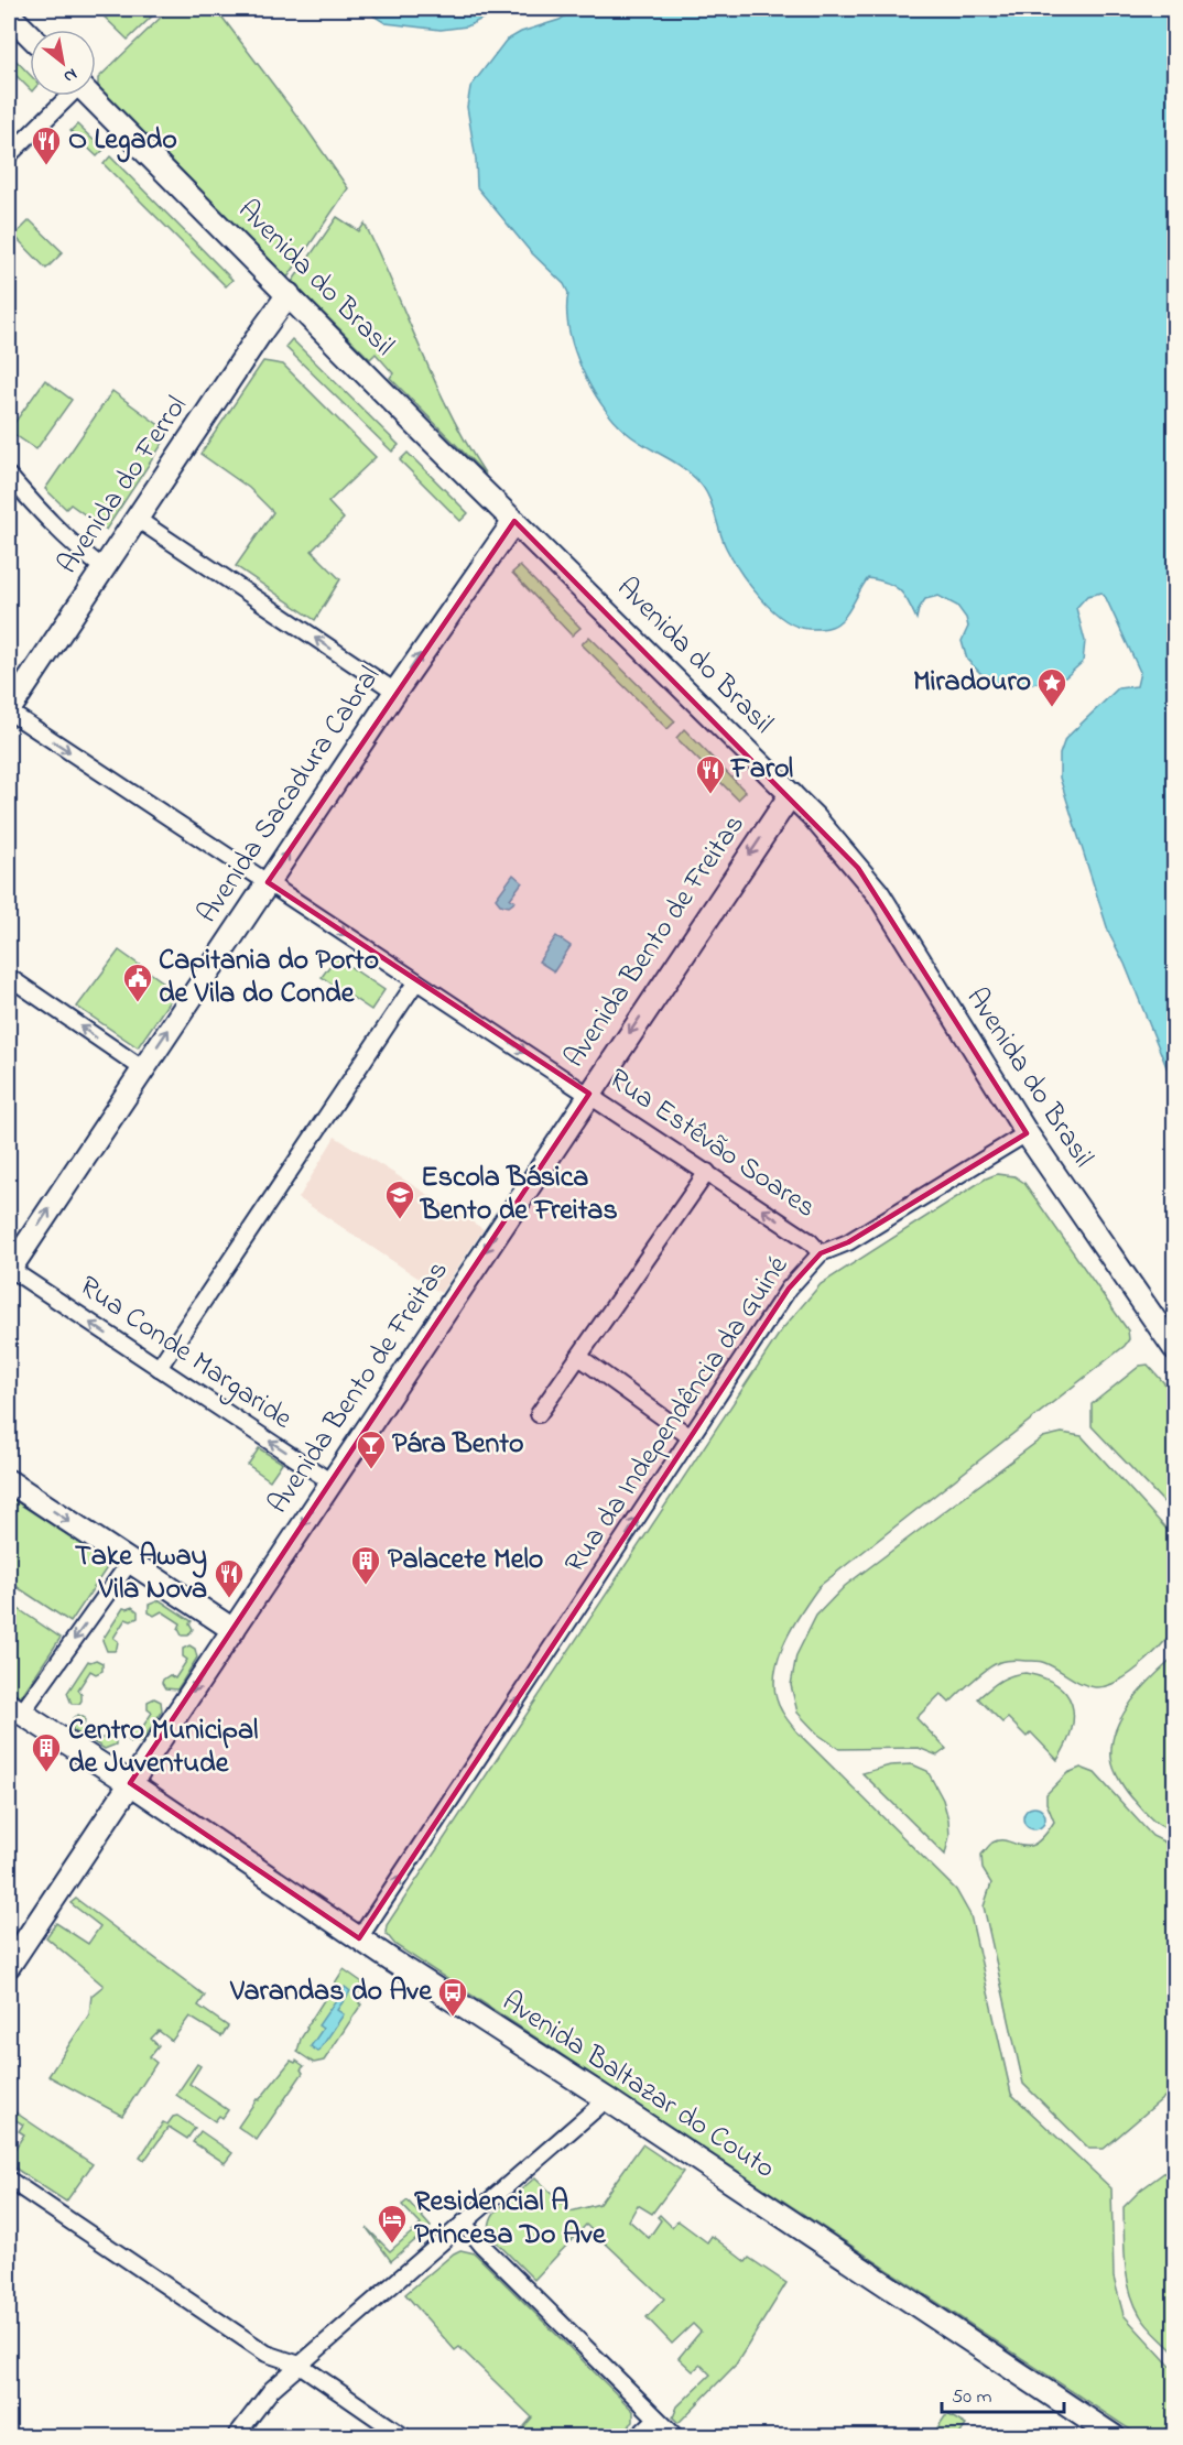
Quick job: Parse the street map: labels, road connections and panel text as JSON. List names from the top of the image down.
{
  "streets": {
    "street": [
      "Avenida do Brasil",
      "Avenida do Ferrol",
      "Avenida Sacadura Cabral",
      "Avenida Bento de Freitas",
      "Rua Estêvão Soares",
      "Rua Conde Margaride",
      "Rua da Independência da Guiné",
      "Avenida Baltazar do Couto"
    ]
  },
  "crossings": [
    ["Avenida do Brasil", "Avenida do Ferrol"],
    ["Avenida do Brasil", "Avenida Sacadura Cabral"],
    ["Avenida do Brasil", "Avenida Bento de Freitas"],
    ["Avenida do Brasil", "Rua da Independência da Guiné"],
    ["Avenida do Ferrol", "Rua Estêvão Soares"],
    ["Avenida Sacadura Cabral", "Rua Estêvão Soares"],
    ["Avenida Sacadura Cabral", "Rua Conde Margaride"],
    ["Avenida Bento de Freitas", "Rua Estêvão Soares"],
    ["Avenida Bento de Freitas", "Rua Conde Margaride"],
    ["Avenida Bento de Freitas", "Avenida Baltazar do Couto"],
    ["Rua Estêvão Soares", "Rua da Independência da Guiné"],
    ["Rua da Independência da Guiné", "Avenida Baltazar do Couto"]
  ],
  "one_way": ["Rua Conde Margaride", "Rua da Independência da Guiné"],
  "places": {
    "restaurant": ["O Legado", "Farol", "Take Away Vila Nova"],
    "place": ["Miradouro"],
    "public building": ["Capitania do Porto de Vila do Conde"],
    "school or university": ["Escola Básica Bento de Freitas"],
    "bar": ["Pára Bento"],
    "building": ["Palacete Melo", "Centro Municipal de Juventude"],
    "bus stop": ["Varandas do Ave"],
    "hotel": ["Residencial A Princesa Do Ave"]
  },
  "scale_bar": "50 m",
  "north": "bottom right"
}
